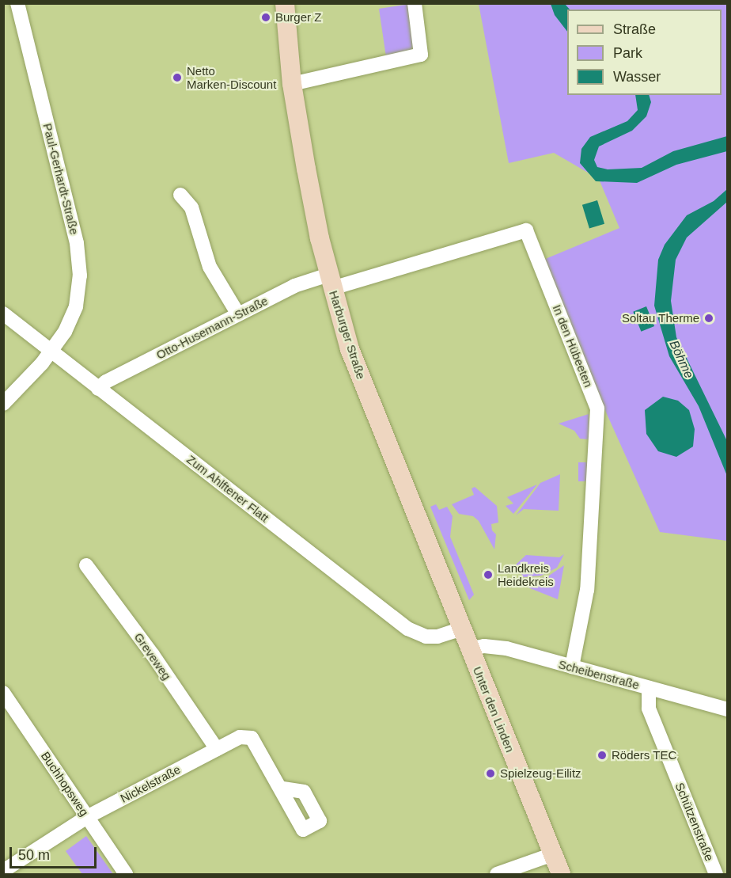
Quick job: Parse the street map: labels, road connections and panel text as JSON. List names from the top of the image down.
{
  "streets": {
    "main road": ["Harburger Straße", "Unter den Linden"],
    "street": [
      "Paul-Gerhardt-Straße",
      "Otto-Husemann-Straße",
      "In den Hübeeten",
      "Zum Ahlftener Flatt",
      "Greveweg",
      "Scheibenstraße",
      "Buchhopsweg",
      "Nickelstraße",
      "Schützenstraße"
    ]
  },
  "crossings": [
    ["Paul-Gerhardt-Straße", "Zum Ahlftener Flatt"],
    ["Otto-Husemann-Straße", "Harburger Straße"],
    ["Otto-Husemann-Straße", "In den Hübeeten"],
    ["Otto-Husemann-Straße", "Zum Ahlftener Flatt"],
    ["Harburger Straße", "In den Hübeeten"],
    ["Harburger Straße", "Zum Ahlftener Flatt"],
    ["Harburger Straße", "Scheibenstraße"],
    ["Harburger Straße", "Unter den Linden"],
    ["In den Hübeeten", "Scheibenstraße"],
    ["Greveweg", "Nickelstraße"],
    ["Scheibenstraße", "Unter den Linden"],
    ["Scheibenstraße", "Schützenstraße"],
    ["Buchhopsweg", "Nickelstraße"]
  ],
  "water": ["Böhme"],
  "places": [
    "Burger Z",
    "Netto Marken-Discount",
    "Soltau Therme",
    "Landkreis Heidekreis",
    "Röders TEC",
    "Spielzeug-Eilitz"
  ],
  "legend": ["Straße", "Park", "Wasser"],
  "scale_bar": "50 m"
}
